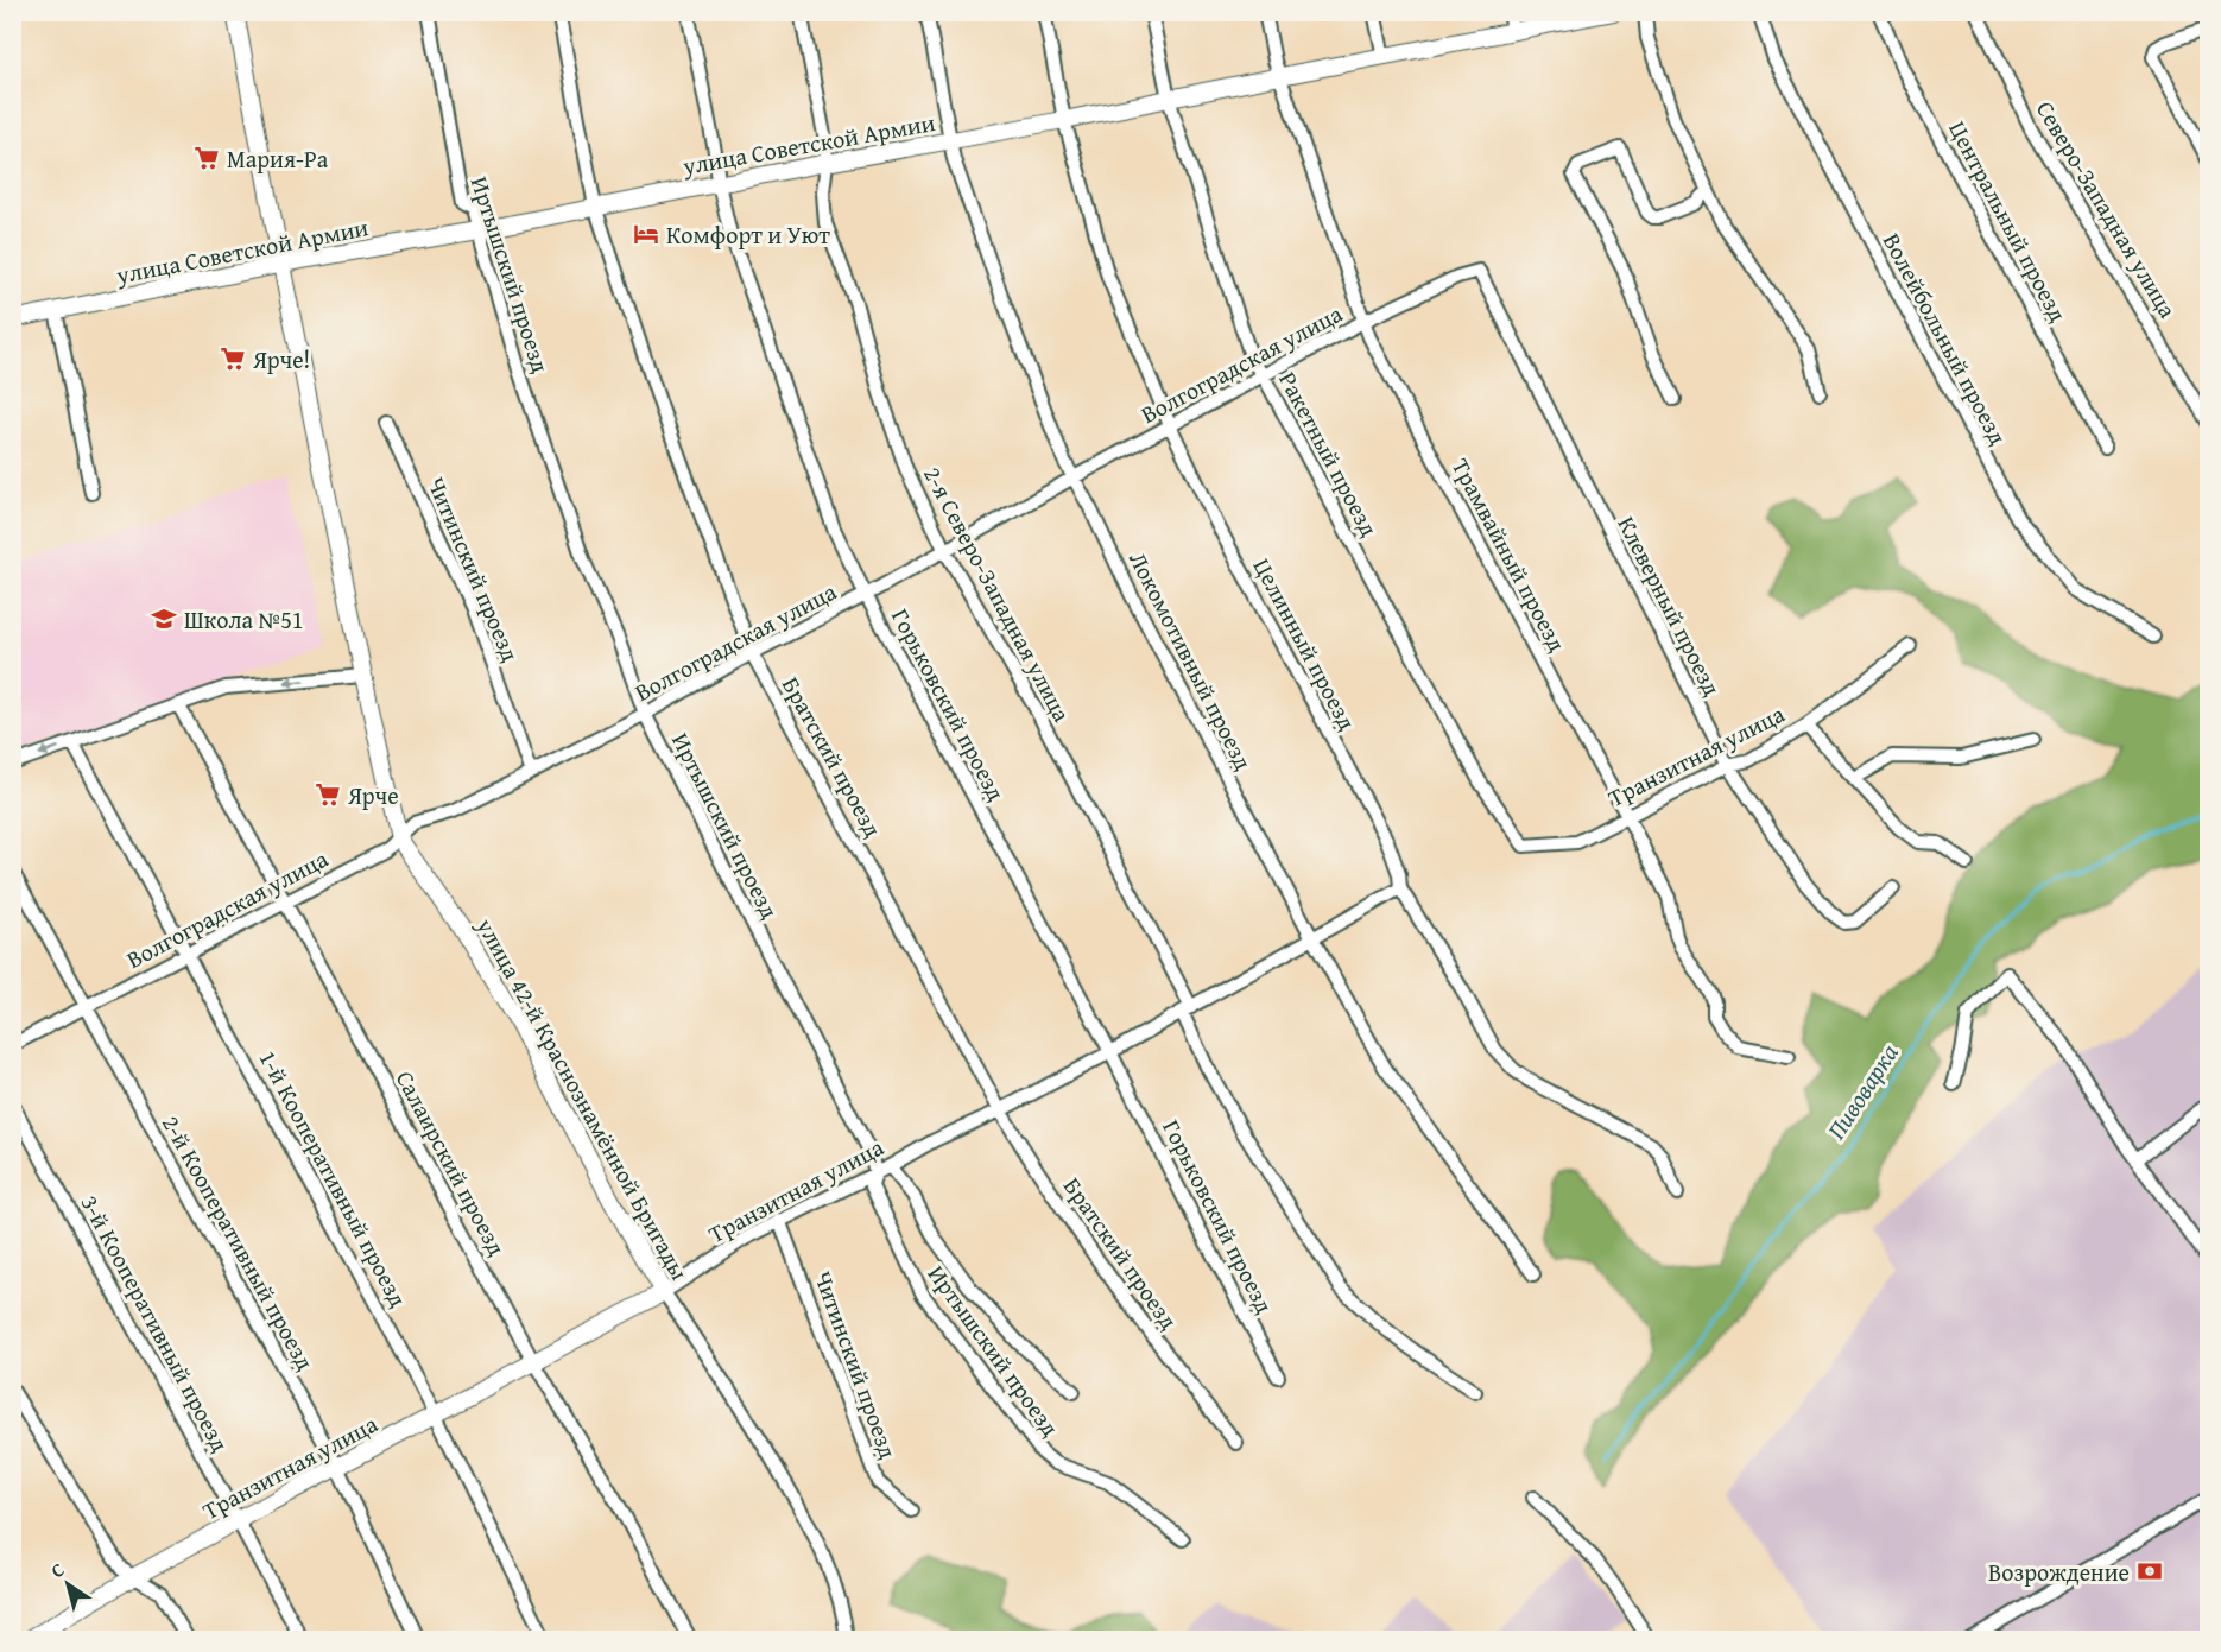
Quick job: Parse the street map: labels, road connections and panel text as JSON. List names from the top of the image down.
{
  "streets": {
    "street": [
      "улица Советской Армии",
      "Северо-Западная улица",
      "Центральный проезд",
      "Иртышский проезд",
      "Волейбольный проезд",
      "Волгоградская улица",
      "Ракетный проезд",
      "Трамвайный проезд",
      "Читинский проезд",
      "2-я Северо-Западная улица",
      "Клеверный проезд",
      "Целинный проезд",
      "Локомотивный проезд",
      "Горьковский проезд",
      "Транзитная улица",
      "Братский проезд",
      "улица 42-й Краснознамённой Бригады",
      "Салаирский проезд",
      "1-й Кооперативный проезд",
      "2-й Кооперативный проезд",
      "3-й Кооперативный проезд"
    ]
  },
  "crossings": [
    ["улица Советской Армии", "Иртышский проезд"],
    ["улица Советской Армии", "Ракетный проезд"],
    ["улица Советской Армии", "Трамвайный проезд"],
    ["улица Советской Армии", "2-я Северо-Западная улица"],
    ["улица Советской Армии", "Целинный проезд"],
    ["улица Советской Армии", "Локомотивный проезд"],
    ["улица Советской Армии", "Горьковский проезд"],
    ["улица Советской Армии", "Братский проезд"],
    ["улица Советской Армии", "улица 42-й Краснознамённой Бригады"],
    ["Иртышский проезд", "Волгоградская улица"],
    ["Иртышский проезд", "Транзитная улица"],
    ["Волгоградская улица", "Ракетный проезд"],
    ["Волгоградская улица", "Трамвайный проезд"],
    ["Волгоградская улица", "Читинский проезд"],
    ["Волгоградская улица", "2-я Северо-Западная улица"],
    ["Волгоградская улица", "Клеверный проезд"],
    ["Волгоградская улица", "Целинный проезд"],
    ["Волгоградская улица", "Локомотивный проезд"],
    ["Волгоградская улица", "Горьковский проезд"],
    ["Волгоградская улица", "Братский проезд"],
    ["Волгоградская улица", "улица 42-й Краснознамённой Бригады"],
    ["Волгоградская улица", "Салаирский проезд"],
    ["Волгоградская улица", "1-й Кооперативный проезд"],
    ["Волгоградская улица", "2-й Кооперативный проезд"],
    ["Ракетный проезд", "Транзитная улица"],
    ["Трамвайный проезд", "Транзитная улица"],
    ["Читинский проезд", "Транзитная улица"],
    ["2-я Северо-Западная улица", "Транзитная улица"],
    ["Клеверный проезд", "Транзитная улица"],
    ["Целинный проезд", "Транзитная улица"],
    ["Локомотивный проезд", "Транзитная улица"],
    ["Горьковский проезд", "Транзитная улица"],
    ["Транзитная улица", "Братский проезд"],
    ["Транзитная улица", "улица 42-й Краснознамённой Бригады"],
    ["Транзитная улица", "Салаирский проезд"],
    ["Транзитная улица", "1-й Кооперативный проезд"],
    ["Транзитная улица", "2-й Кооперативный проезд"],
    ["Транзитная улица", "3-й Кооперативный проезд"]
  ],
  "water": ["Пивоварка"],
  "places": {
    "supermarket": ["Мария-Ра", "Ярче!", "Ярче"],
    "hotel": ["Комфорт и Уют"],
    "school or university": ["Школа №51"],
    "bank": ["Возрождение"]
  },
  "north": "top left"
}
